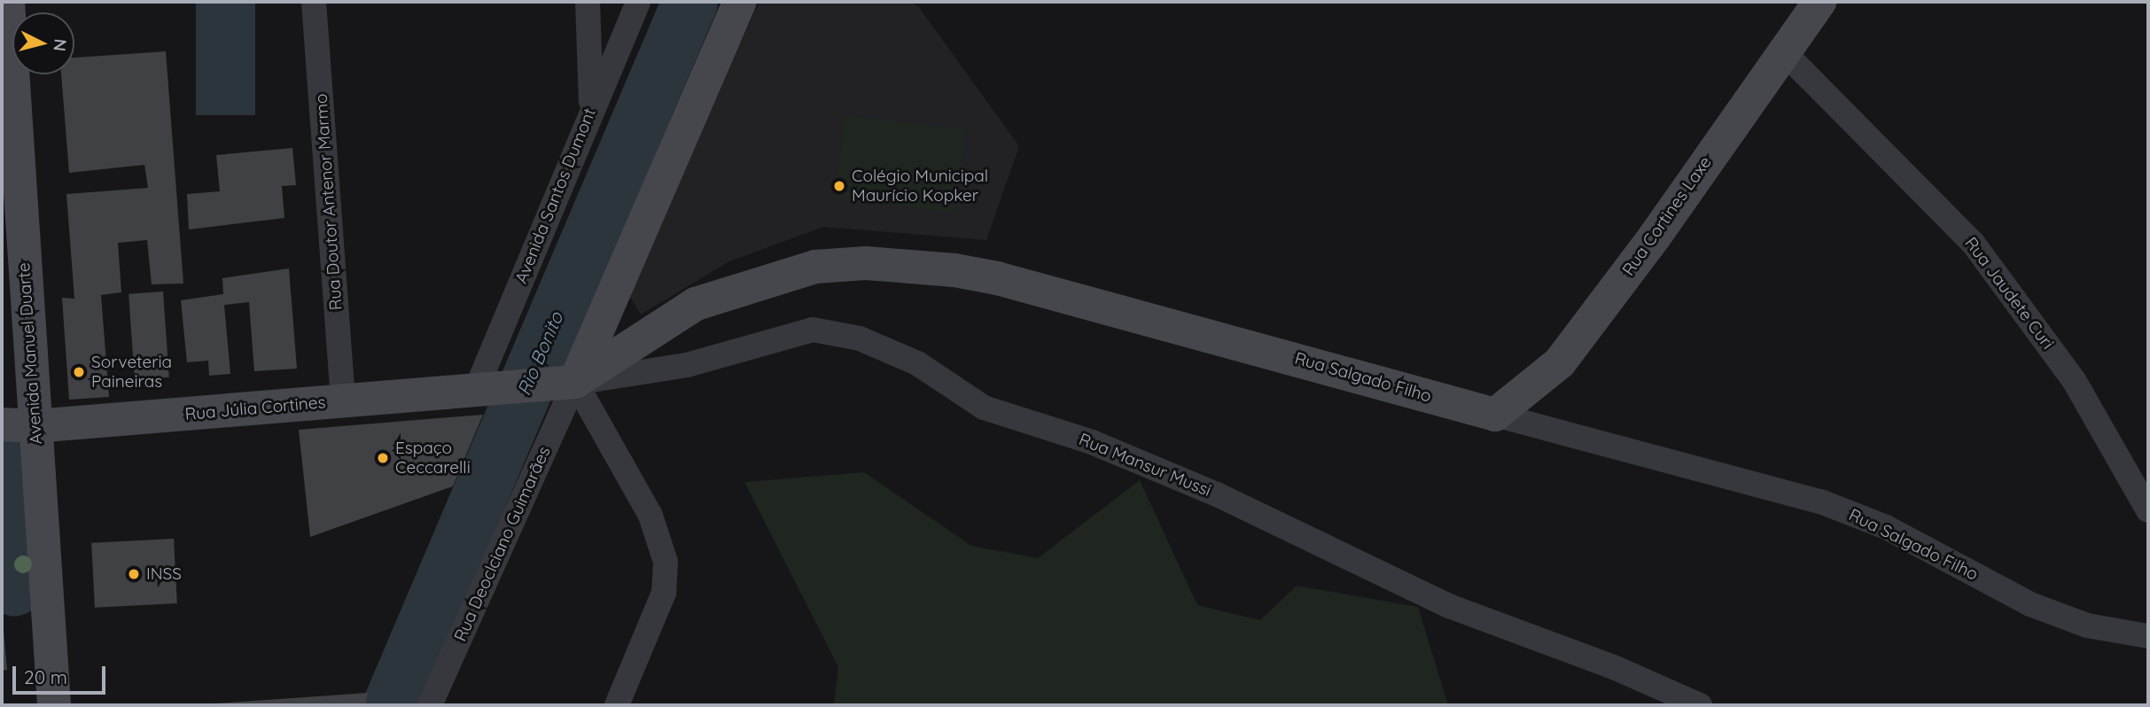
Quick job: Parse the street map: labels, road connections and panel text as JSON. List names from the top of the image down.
{
  "streets": {
    "street": [
      "Avenida Santos Dumont",
      "Rua Doutor Antenor Marmo",
      "Rua Cortines Laxe",
      "Rua Jaudete Curi",
      "Avenida Manuel Duarte",
      "Rua Salgado Filho",
      "Rua Júlia Cortines",
      "Rua Mansur Mussi",
      "Rua Deoclciano Guimarães"
    ]
  },
  "crossings": [
    ["Avenida Santos Dumont", "Rua Júlia Cortines"],
    ["Rua Doutor Antenor Marmo", "Rua Júlia Cortines"],
    ["Rua Cortines Laxe", "Rua Jaudete Curi"],
    ["Rua Cortines Laxe", "Rua Salgado Filho"],
    ["Avenida Manuel Duarte", "Rua Júlia Cortines"],
    ["Rua Salgado Filho", "Rua Júlia Cortines"],
    ["Rua Salgado Filho", "Rua Mansur Mussi"],
    ["Rua Salgado Filho", "Rua Deoclciano Guimarães"],
    ["Rua Júlia Cortines", "Rua Mansur Mussi"],
    ["Rua Júlia Cortines", "Rua Deoclciano Guimarães"],
    ["Rua Mansur Mussi", "Rua Deoclciano Guimarães"]
  ],
  "water": ["Rio Bonito"],
  "places": [
    "Colégio Municipal Maurício Kopker",
    "Sorveteria Paineiras",
    "Espaço Ceccarelli",
    "INSS"
  ],
  "scale_bar": "20 m",
  "north": "right"
}
